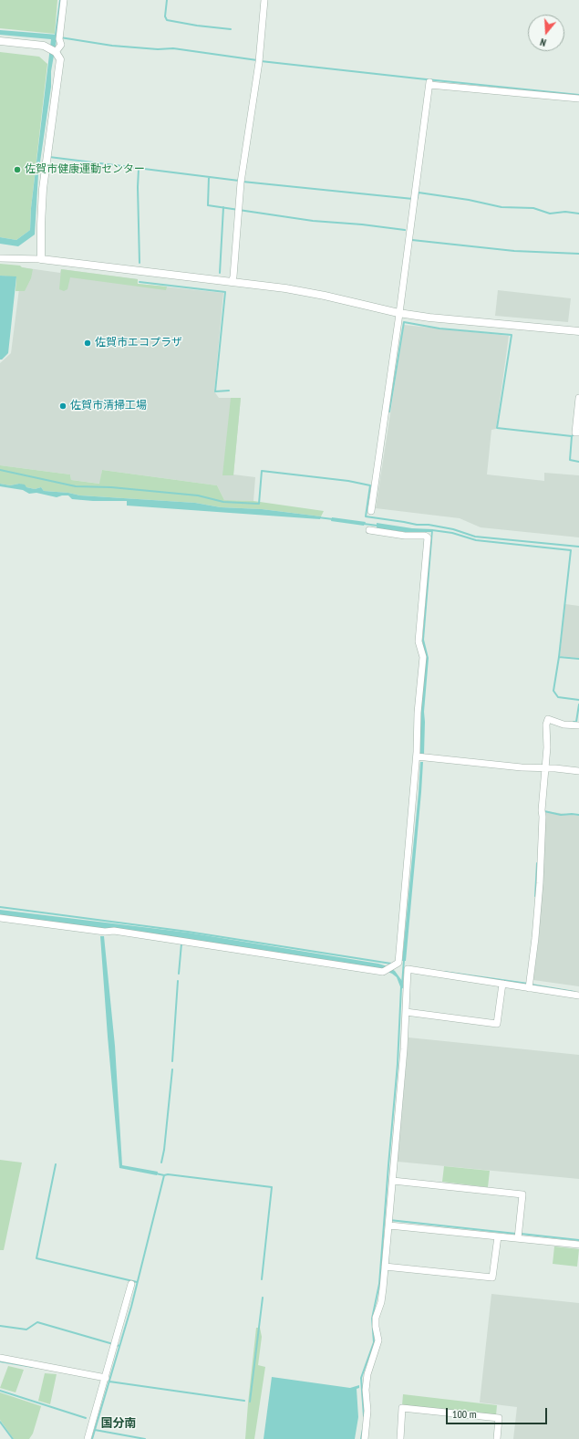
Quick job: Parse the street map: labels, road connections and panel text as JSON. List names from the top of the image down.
{
  "districts": ["国分南"],
  "places": ["佐賀市健康運動センター", "佐賀市エコプラザ", "佐賀市清掃工場"],
  "scale_bar": "100 m",
  "north": "bottom"
}
